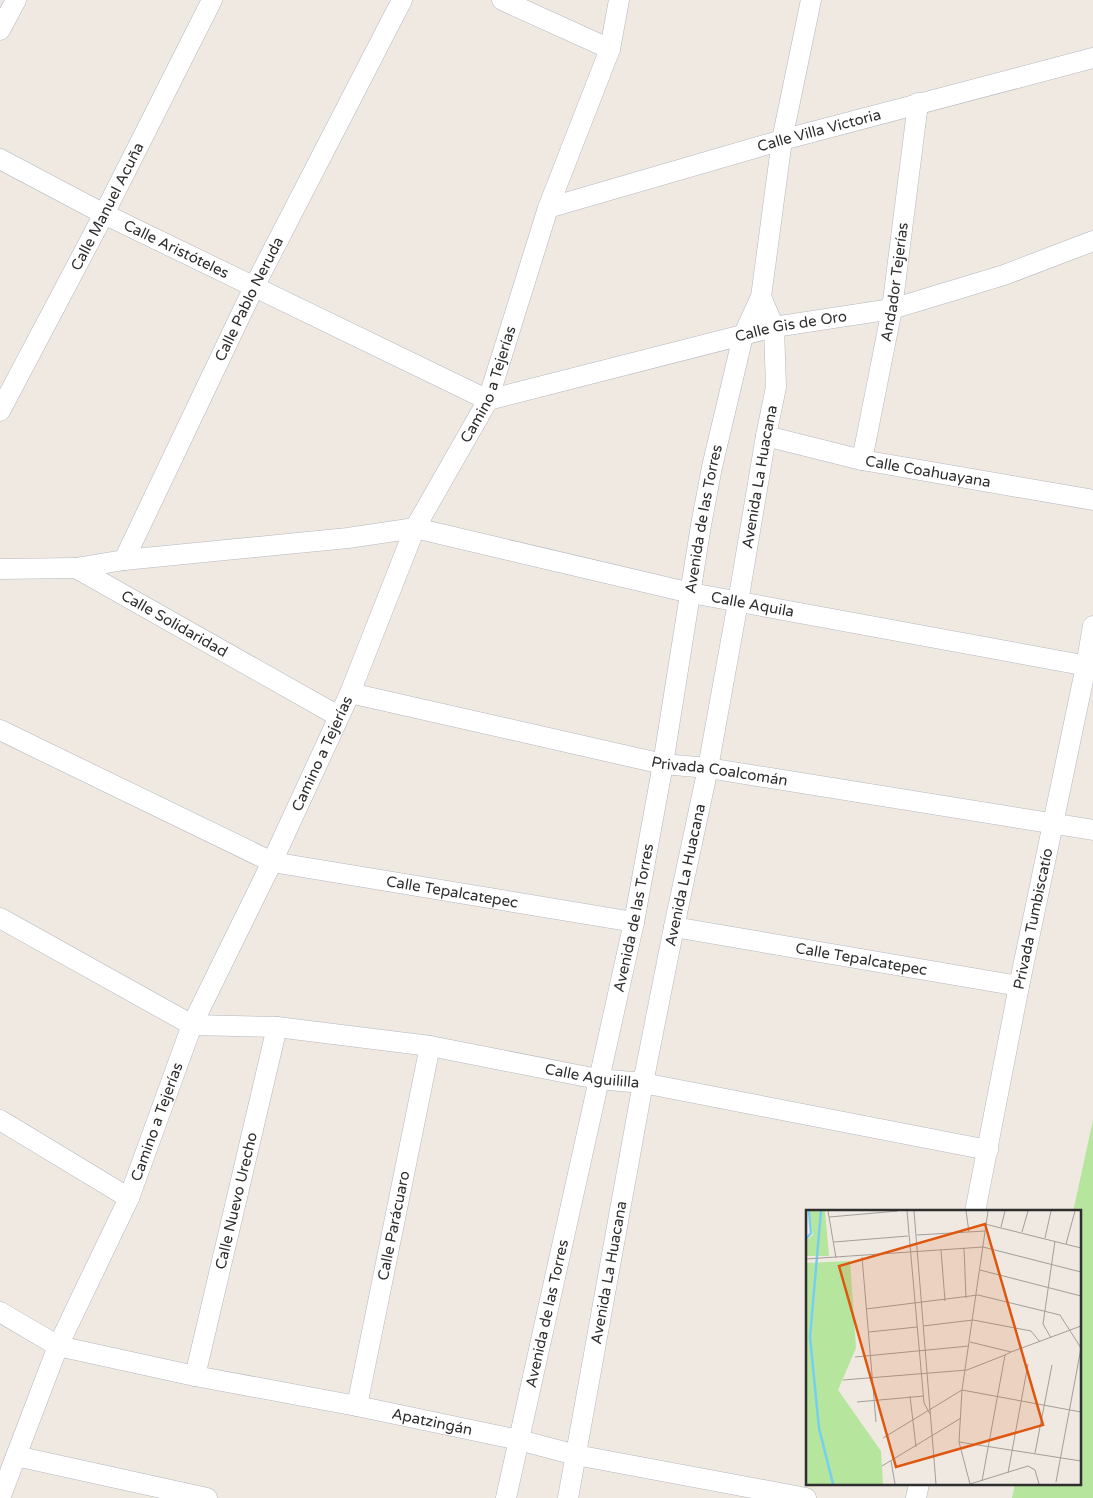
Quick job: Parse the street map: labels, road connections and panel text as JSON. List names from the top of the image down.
{
  "streets": {
    "street": [
      "Calle Villa Victoria",
      "Calle Manuel Acuña",
      "Calle Aristóteles",
      "Andador Tejerías",
      "Calle Pablo Neruda",
      "Calle Gis de Oro",
      "Camino a Tejerías",
      "Calle Coahuayana",
      "Avenida La Huacana",
      "Avenida de las Torres",
      "Calle Aquila",
      "Calle Solidaridad",
      "Privada Coalcomán",
      "Calle Tepalcatepec",
      "Privada Tumbiscatío",
      "Calle Aguililla",
      "Calle Nuevo Urecho",
      "Calle Parácuaro",
      "Apatzingán"
    ]
  },
  "crossings": [
    ["Calle Villa Victoria", "Andador Tejerías"],
    ["Calle Villa Victoria", "Camino a Tejerías"],
    ["Calle Manuel Acuña", "Calle Aristóteles"],
    ["Calle Aristóteles", "Calle Pablo Neruda"],
    ["Calle Aristóteles", "Calle Gis de Oro"],
    ["Calle Aristóteles", "Camino a Tejerías"],
    ["Andador Tejerías", "Calle Gis de Oro"],
    ["Andador Tejerías", "Calle Coahuayana"],
    ["Calle Gis de Oro", "Camino a Tejerías"],
    ["Calle Gis de Oro", "Avenida La Huacana"],
    ["Calle Gis de Oro", "Avenida de las Torres"],
    ["Camino a Tejerías", "Calle Aquila"],
    ["Camino a Tejerías", "Calle Solidaridad"],
    ["Camino a Tejerías", "Privada Coalcomán"],
    ["Camino a Tejerías", "Calle Tepalcatepec"],
    ["Camino a Tejerías", "Calle Aguililla"],
    ["Camino a Tejerías", "Apatzingán"],
    ["Calle Coahuayana", "Avenida La Huacana"],
    ["Avenida La Huacana", "Calle Aquila"],
    ["Avenida La Huacana", "Privada Coalcomán"],
    ["Avenida La Huacana", "Calle Tepalcatepec"],
    ["Avenida La Huacana", "Calle Aguililla"],
    ["Avenida La Huacana", "Apatzingán"],
    ["Avenida de las Torres", "Calle Aquila"],
    ["Avenida de las Torres", "Privada Coalcomán"],
    ["Avenida de las Torres", "Calle Tepalcatepec"],
    ["Avenida de las Torres", "Calle Aguililla"],
    ["Avenida de las Torres", "Apatzingán"],
    ["Calle Aquila", "Privada Tumbiscatío"],
    ["Privada Coalcomán", "Privada Tumbiscatío"],
    ["Calle Tepalcatepec", "Privada Tumbiscatío"],
    ["Privada Tumbiscatío", "Calle Aguililla"],
    ["Calle Aguililla", "Calle Nuevo Urecho"],
    ["Calle Aguililla", "Calle Parácuaro"],
    ["Calle Nuevo Urecho", "Apatzingán"],
    ["Calle Parácuaro", "Apatzingán"]
  ]
}
